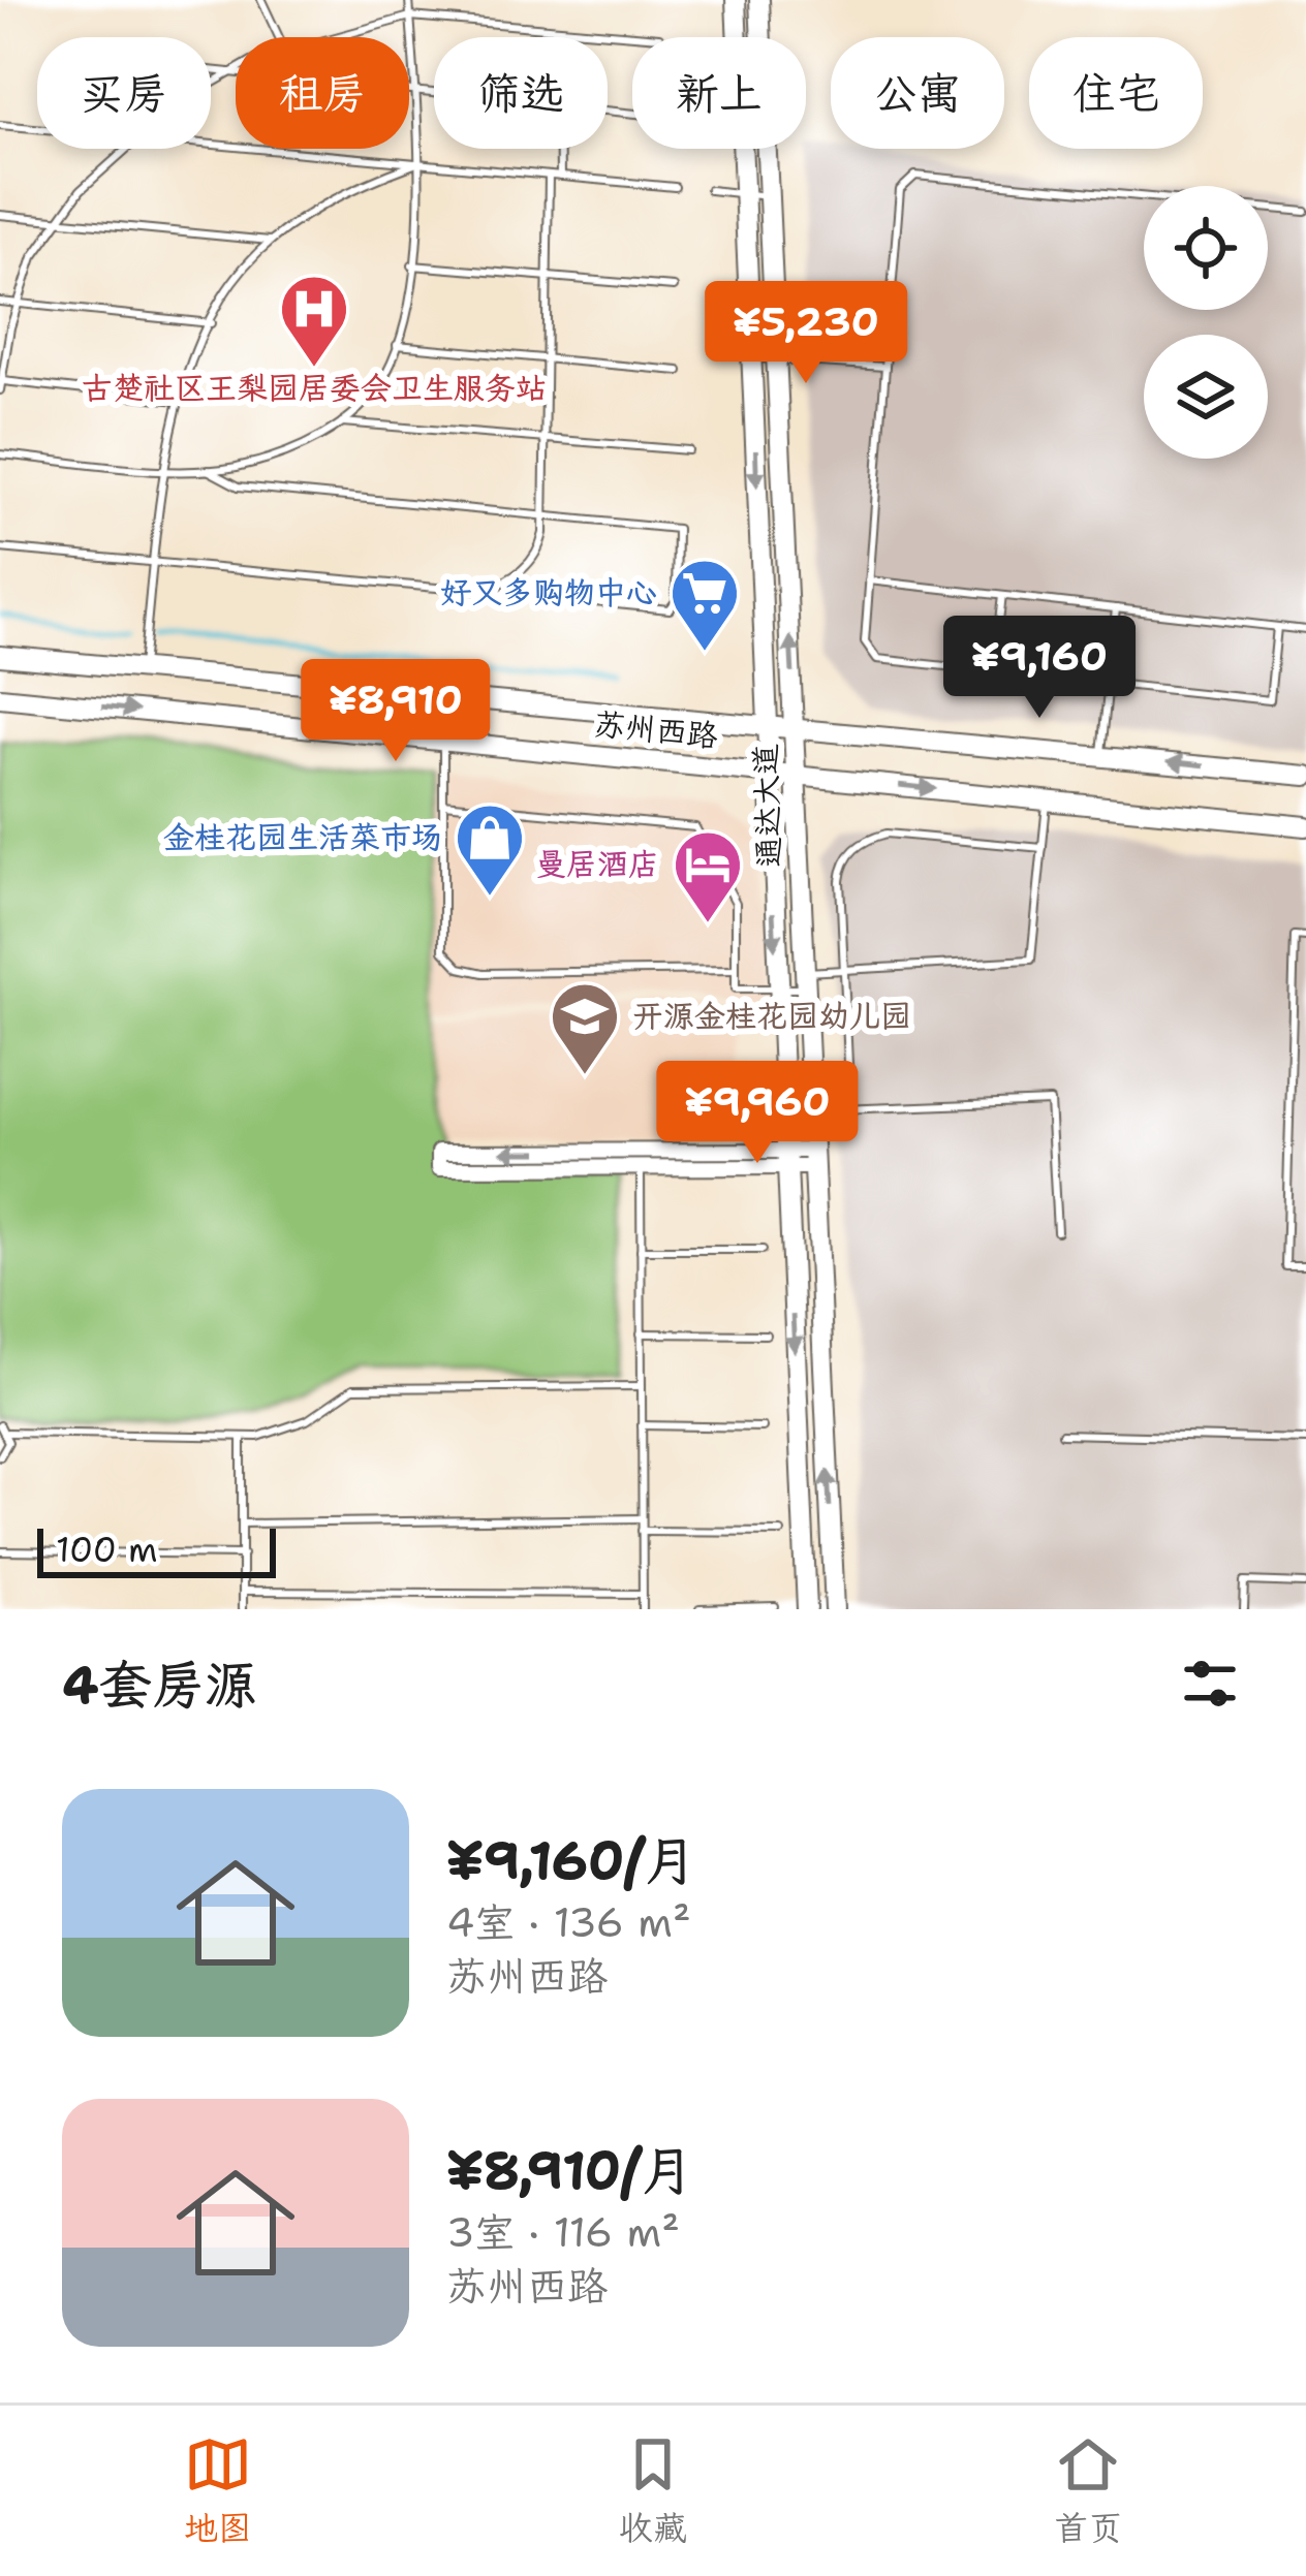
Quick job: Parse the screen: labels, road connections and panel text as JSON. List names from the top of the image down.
{
  "streets": {
    "main road": ["苏州西路", "通达大道"]
  },
  "crossings": [
    ["苏州西路", "通达大道"]
  ],
  "places": {
    "hospital": ["古楚社区王梨园居委会卫生服务站"],
    "supermarket": ["好又多购物中心"],
    "shop": ["金桂花园生活菜市场"],
    "hotel": ["曼居酒店"],
    "school or university": ["开源金桂花园幼儿园"]
  },
  "scale_bar": "100 m",
  "page": {
    "chip": [
      "买房",
      "租房",
      "筛选",
      "新上",
      "公寓",
      "住宅"
    ],
    "price": [
      "¥5,230",
      "¥9,160",
      "¥8,910",
      "¥9,960"
    ],
    "scale": "100 m",
    "heading": "4套房源",
    "list": [
      {
        "name": "¥9,160/月",
        "note": "4室 · 136 m² · 苏州西路"
      },
      {
        "name": "¥8,910/月",
        "note": "3室 · 116 m² · 苏州西路"
      }
    ],
    "tabs": ["地图", "收藏", "首页"]
  }
}
